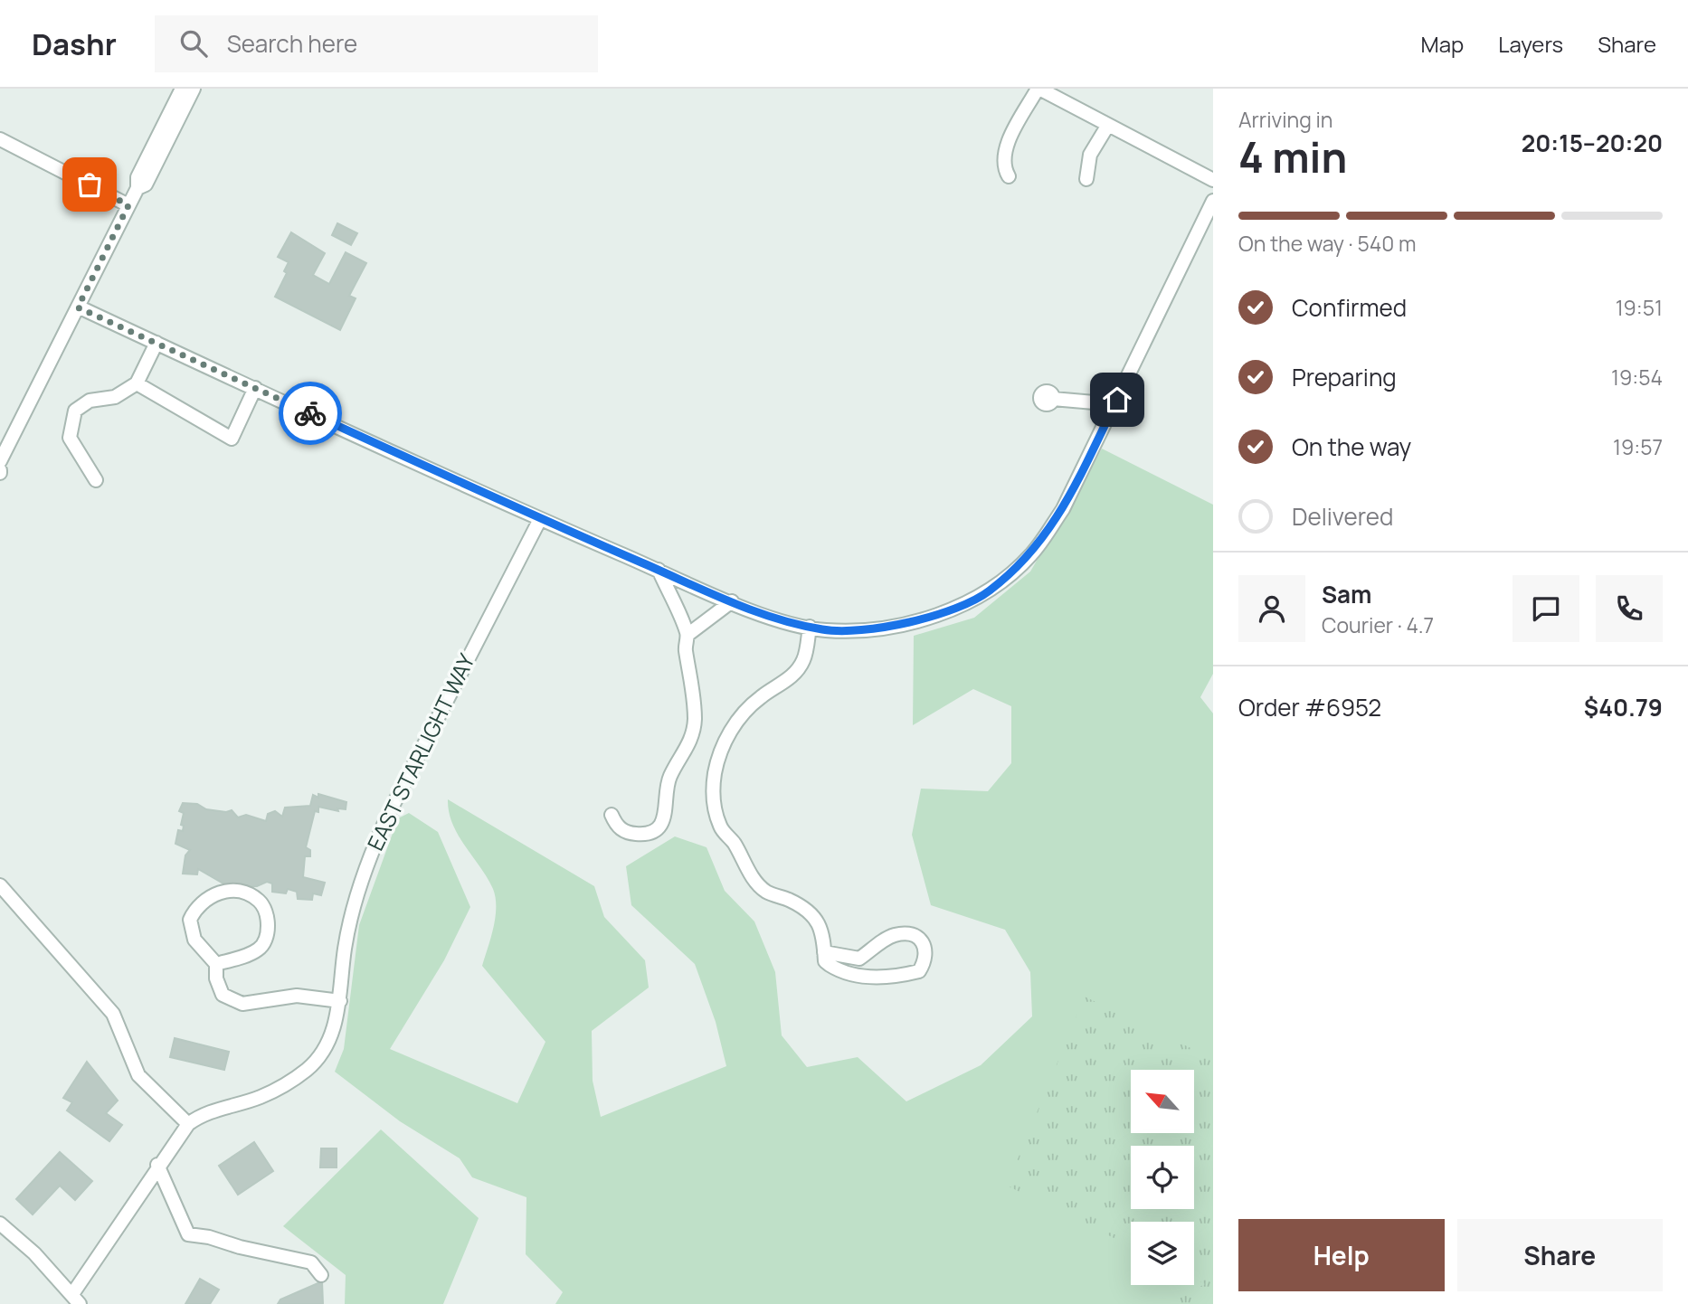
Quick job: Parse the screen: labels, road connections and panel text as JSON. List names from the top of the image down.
{
  "streets": {
    "street": ["EAST STARLIGHT WAY"]
  },
  "north": "top left",
  "page": {
    "header": "Dashr",
    "search": "Search here",
    "nav": ["Map", "Layers", "Share"],
    "heading": ["4 min", "Arriving in", "20:15–20:20"],
    "panel": [
      "Sam",
      "Courier · 4.7",
      "Order #6952",
      "$40.79"
    ],
    "bar": "On the way · 540 m",
    "list": [
      ["Confirmed", "19:51"],
      ["Preparing", "19:54"],
      ["On the way", "19:57"],
      "Delivered"
    ],
    "buttons": ["Help", "Share"]
  }
}
